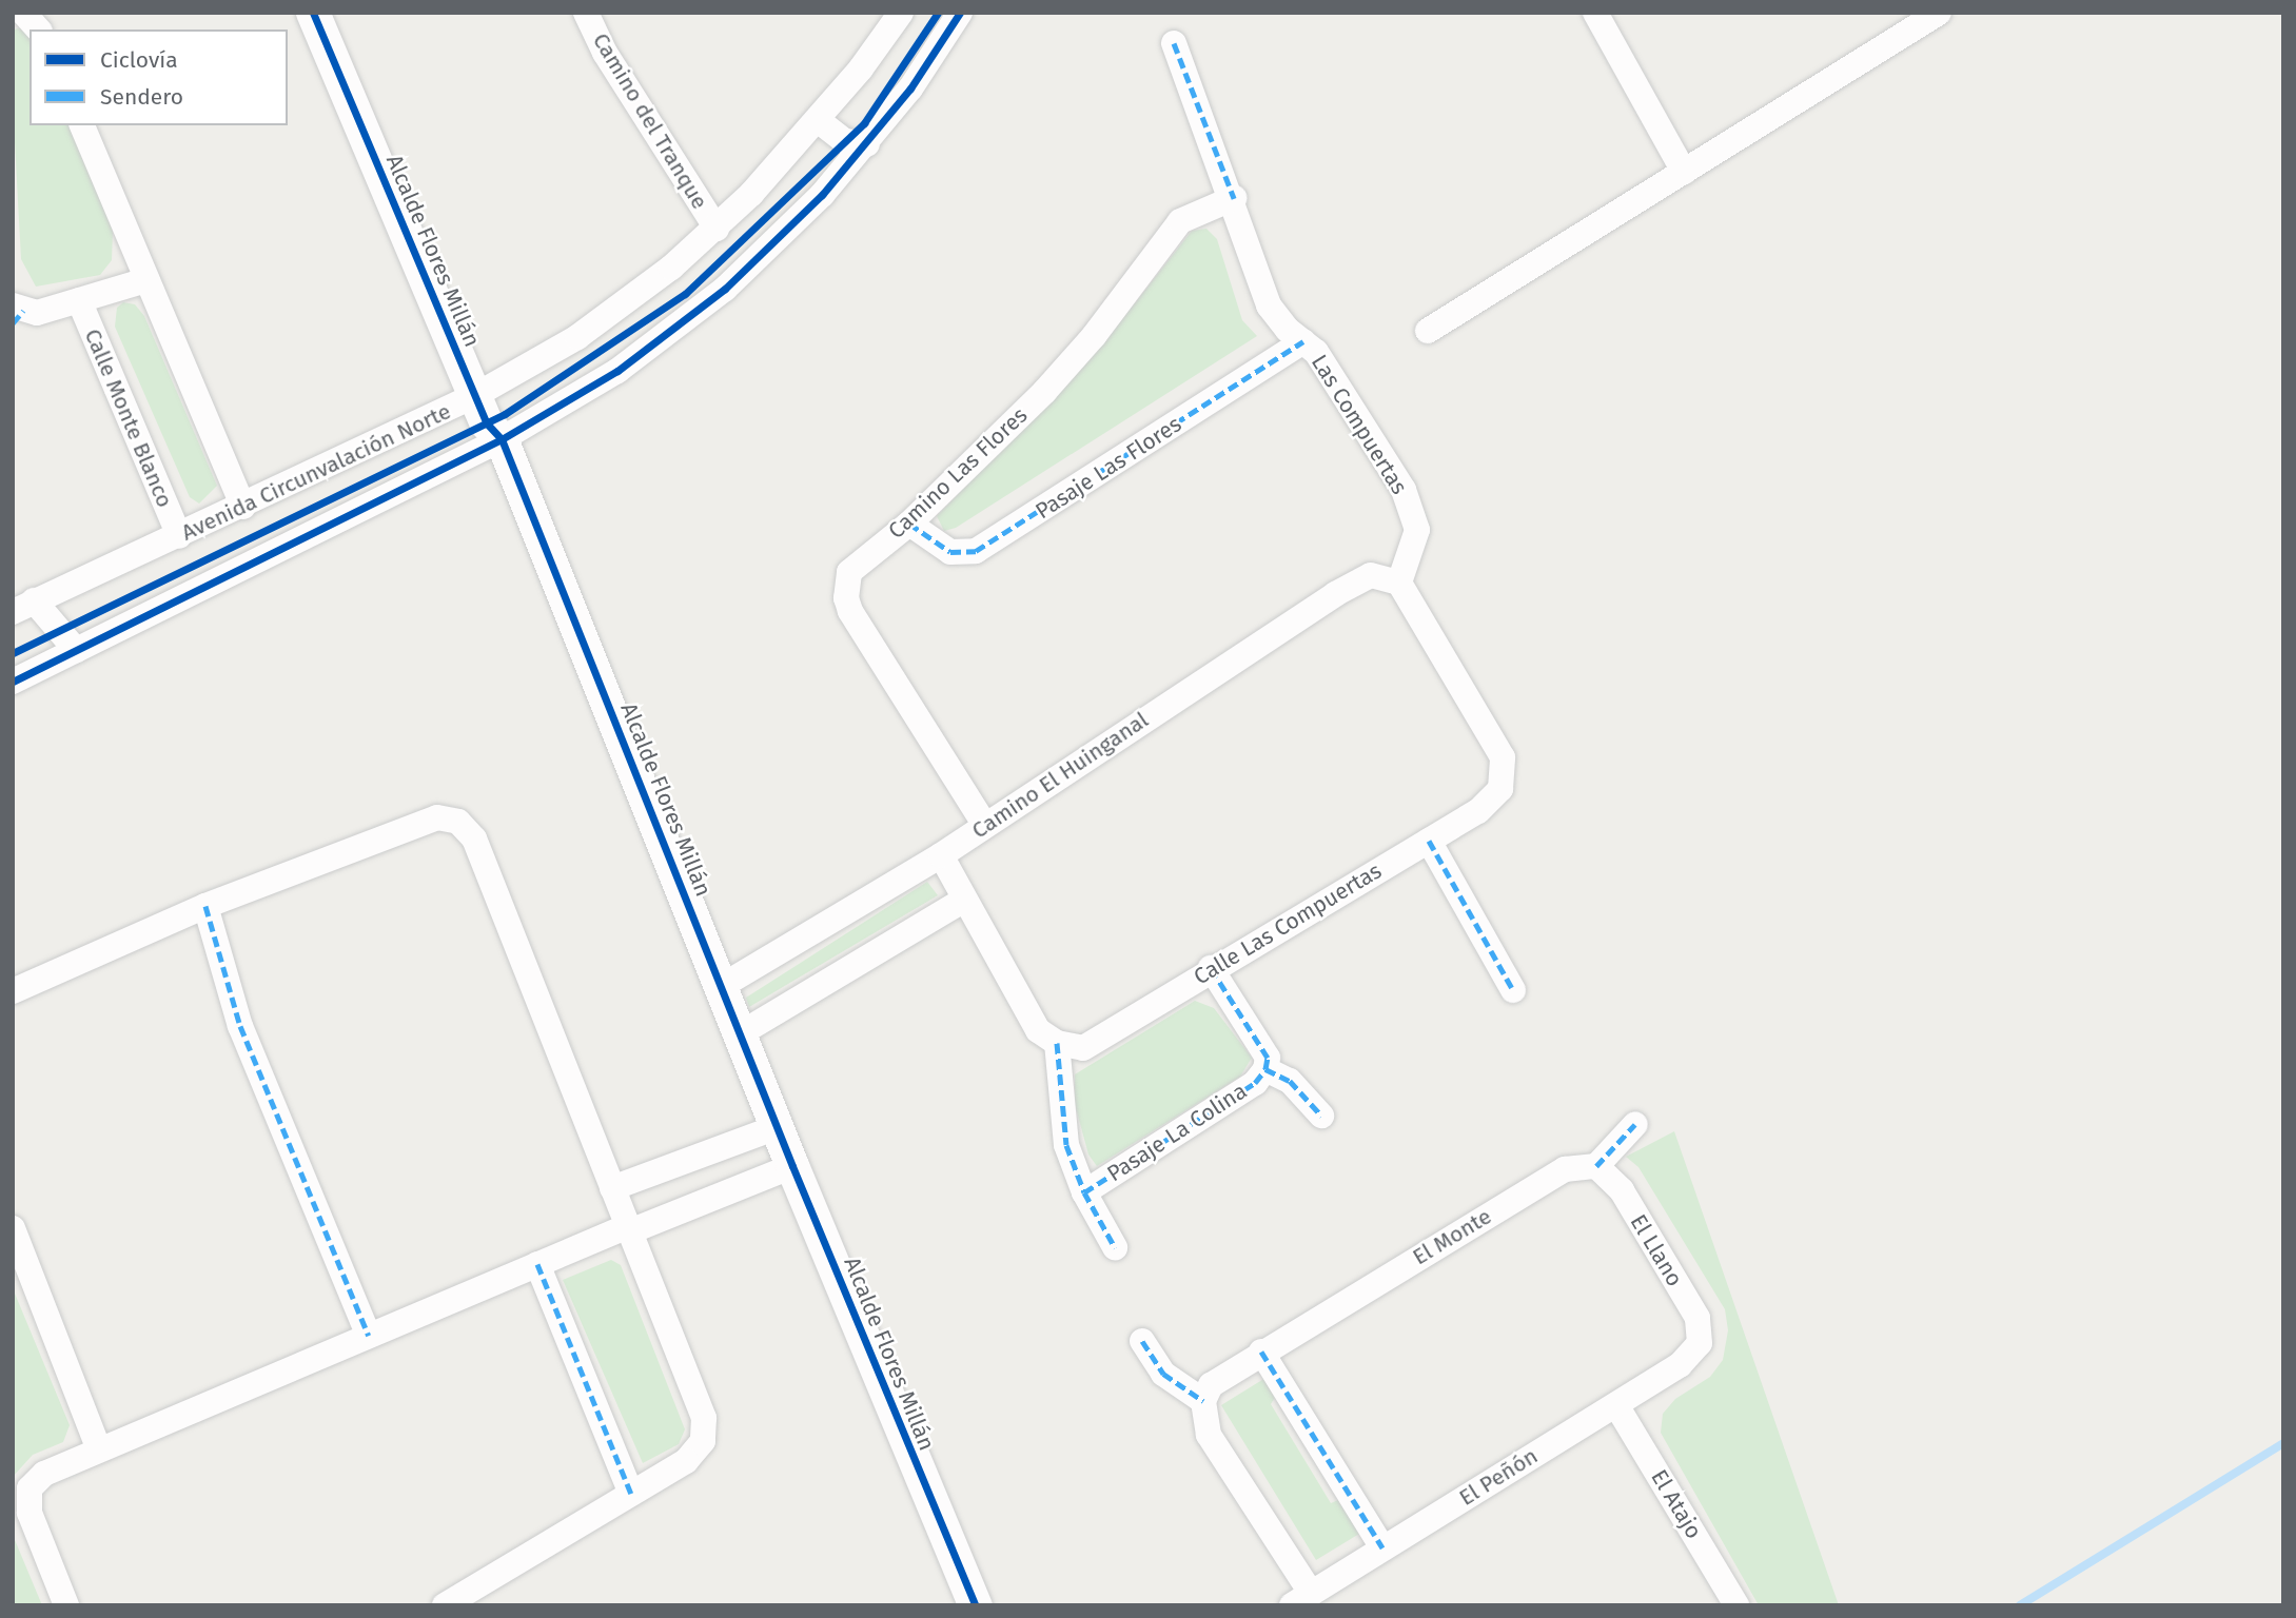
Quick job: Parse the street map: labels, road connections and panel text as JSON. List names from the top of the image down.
{
  "streets": {
    "street": [
      "Camino del Tranque",
      "Alcalde Flores Millán",
      "Calle Monte Blanco",
      "Las Compuertas",
      "Pasaje Las Flores",
      "Avenida Circunvalación Norte",
      "Camino Las Flores",
      "Camino El Huinganal",
      "Calle Las Compuertas",
      "Pasaje La Colina",
      "El Monte",
      "El Llano",
      "El Peñón",
      "El Atajo"
    ]
  },
  "crossings": [
    ["Camino del Tranque", "Avenida Circunvalación Norte"],
    ["Alcalde Flores Millán", "Avenida Circunvalación Norte"],
    ["Alcalde Flores Millán", "Camino El Huinganal"],
    ["Calle Monte Blanco", "Avenida Circunvalación Norte"],
    ["Las Compuertas", "Pasaje Las Flores"],
    ["Las Compuertas", "Camino Las Flores"],
    ["Las Compuertas", "Camino El Huinganal"],
    ["Las Compuertas", "Calle Las Compuertas"],
    ["Pasaje Las Flores", "Camino Las Flores"],
    ["Camino Las Flores", "Camino El Huinganal"],
    ["Camino El Huinganal", "Calle Las Compuertas"],
    ["Calle Las Compuertas", "Pasaje La Colina"],
    ["El Monte", "El Llano"],
    ["El Llano", "El Peñón"],
    ["El Peñón", "El Atajo"]
  ],
  "legend": ["Ciclovía", "Sendero"]
}
